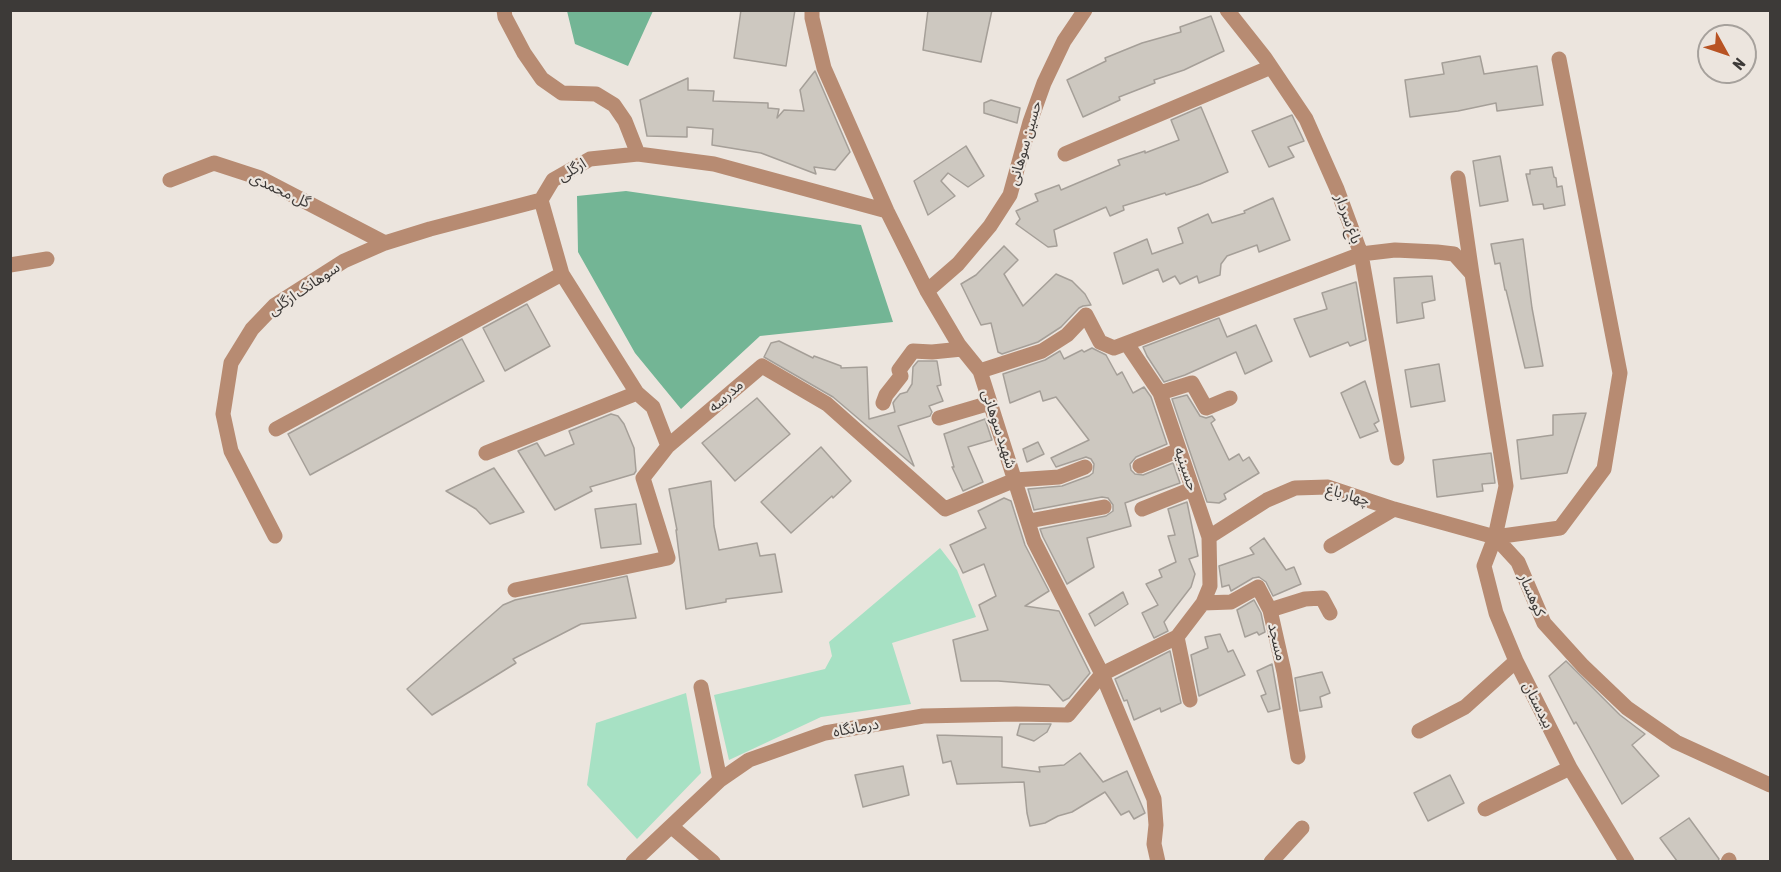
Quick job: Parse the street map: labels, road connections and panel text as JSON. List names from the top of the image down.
{
  "streets": {
    "street": [
      "حسین سوهانی",
      "ازگلی",
      "گل محمدی",
      "باغ سردار",
      "سوهانک ازگلی",
      "مدرسه",
      "شهید سوهانی",
      "حسینیه",
      "چهار باغ",
      "کوهسار",
      "مسجد",
      "بیدستان",
      "درمانگاه"
    ]
  },
  "crossings": [
    ["حسین سوهانی", "شهید سوهانی"],
    ["ازگلی", "سوهانک ازگلی"],
    ["ازگلی", "شهید سوهانی"],
    ["گل محمدی", "سوهانک ازگلی"],
    ["مدرسه", "شهید سوهانی"],
    ["شهید سوهانی", "درمانگاه"],
    ["حسینیه", "چهار باغ"],
    ["حسینیه", "مسجد"],
    ["چهار باغ", "کوهسار"],
    ["چهار باغ", "بیدستان"],
    ["کوهسار", "بیدستان"]
  ],
  "north": "bottom right"
}
